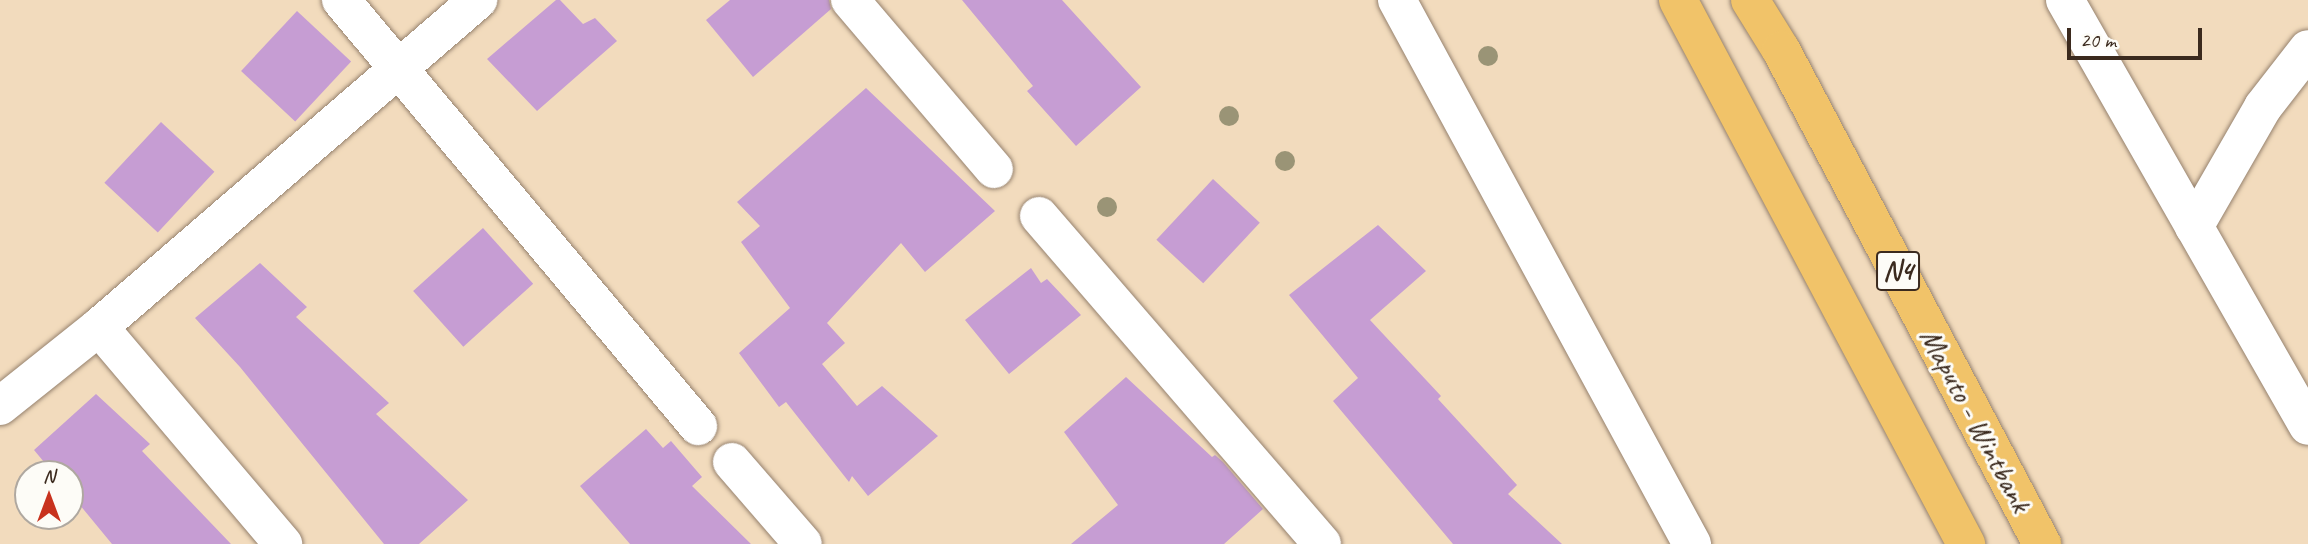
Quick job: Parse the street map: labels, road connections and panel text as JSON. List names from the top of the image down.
{
  "streets": {
    "highway": ["N4", "Maputo - Wintbank"]
  },
  "scale_bar": "20 m",
  "north": "top"
}
